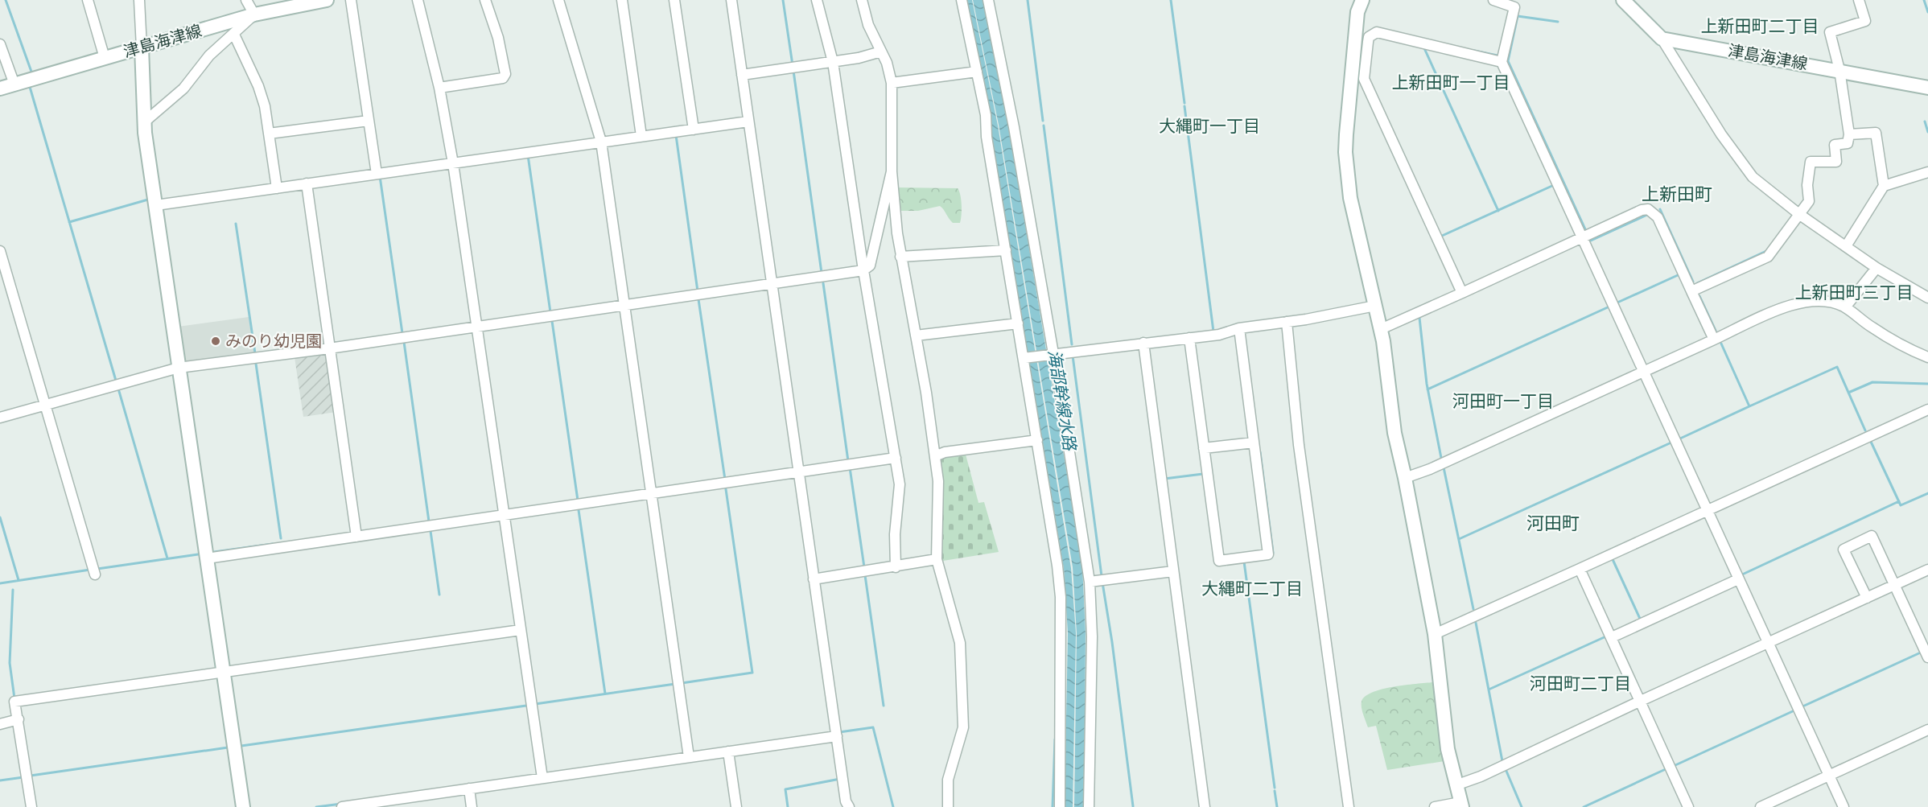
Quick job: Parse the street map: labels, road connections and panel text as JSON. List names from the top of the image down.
{
  "streets": {
    "street": ["津島海津線"]
  },
  "districts": [
    "上新田町二丁目",
    "上新田町一丁目",
    "大縄町一丁目",
    "上新田町",
    "上新田町三丁目",
    "河田町一丁目",
    "河田町",
    "大縄町二丁目",
    "河田町二丁目"
  ],
  "water": ["海部幹線水路"],
  "places": ["みのり幼児園"]
}
